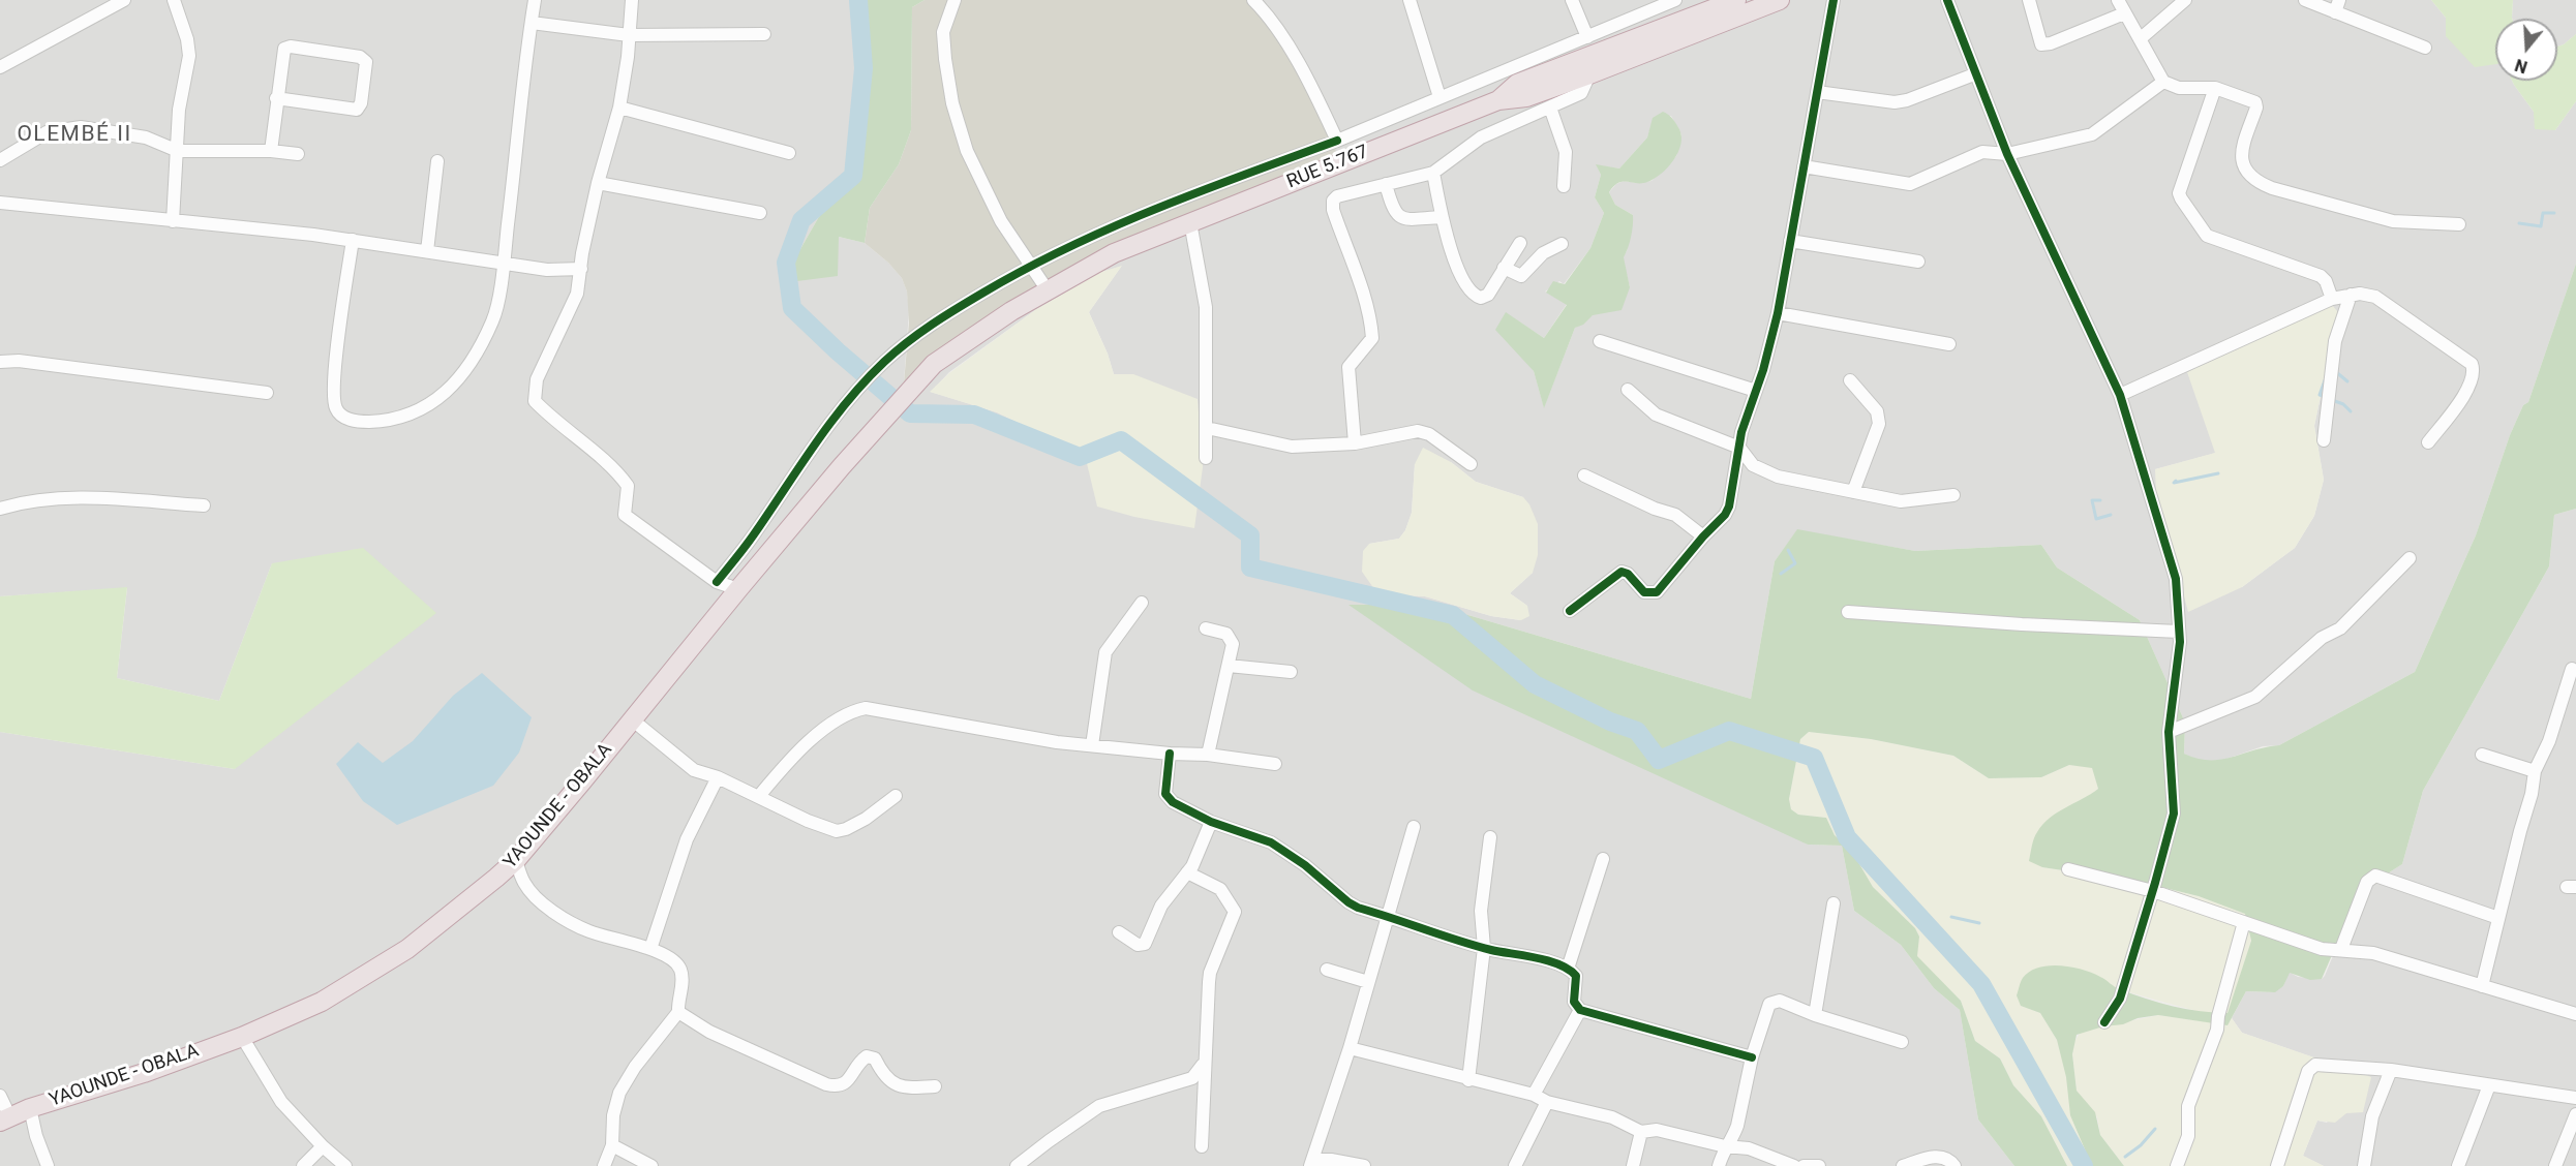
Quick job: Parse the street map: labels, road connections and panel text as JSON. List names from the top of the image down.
{
  "streets": {
    "highway": ["RUE 5.767", "YAOUNDE - OBALA"]
  },
  "crossings": [
    ["RUE 5.767", "YAOUNDE - OBALA"]
  ],
  "districts": ["OLEMBÉ II"],
  "north": "bottom"
}
